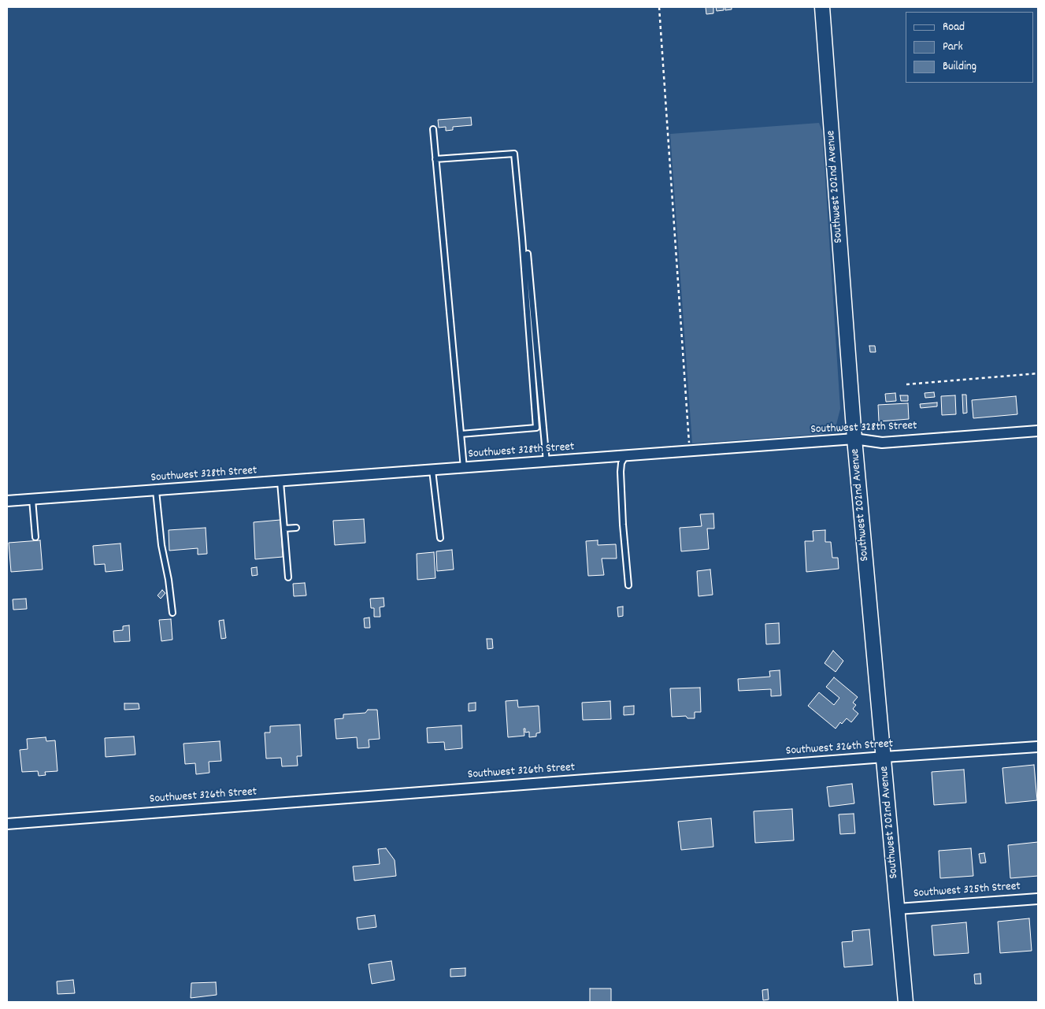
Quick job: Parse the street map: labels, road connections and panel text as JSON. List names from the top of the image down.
{
  "streets": {
    "street": [
      "Southwest 202nd Avenue",
      "Southwest 328th Street",
      "Southwest 326th Street",
      "Southwest 325th Street"
    ]
  },
  "crossings": [
    ["Southwest 202nd Avenue", "Southwest 328th Street"],
    ["Southwest 202nd Avenue", "Southwest 326th Street"],
    ["Southwest 202nd Avenue", "Southwest 325th Street"]
  ],
  "legend": ["Road", "Park", "Building"]
}
